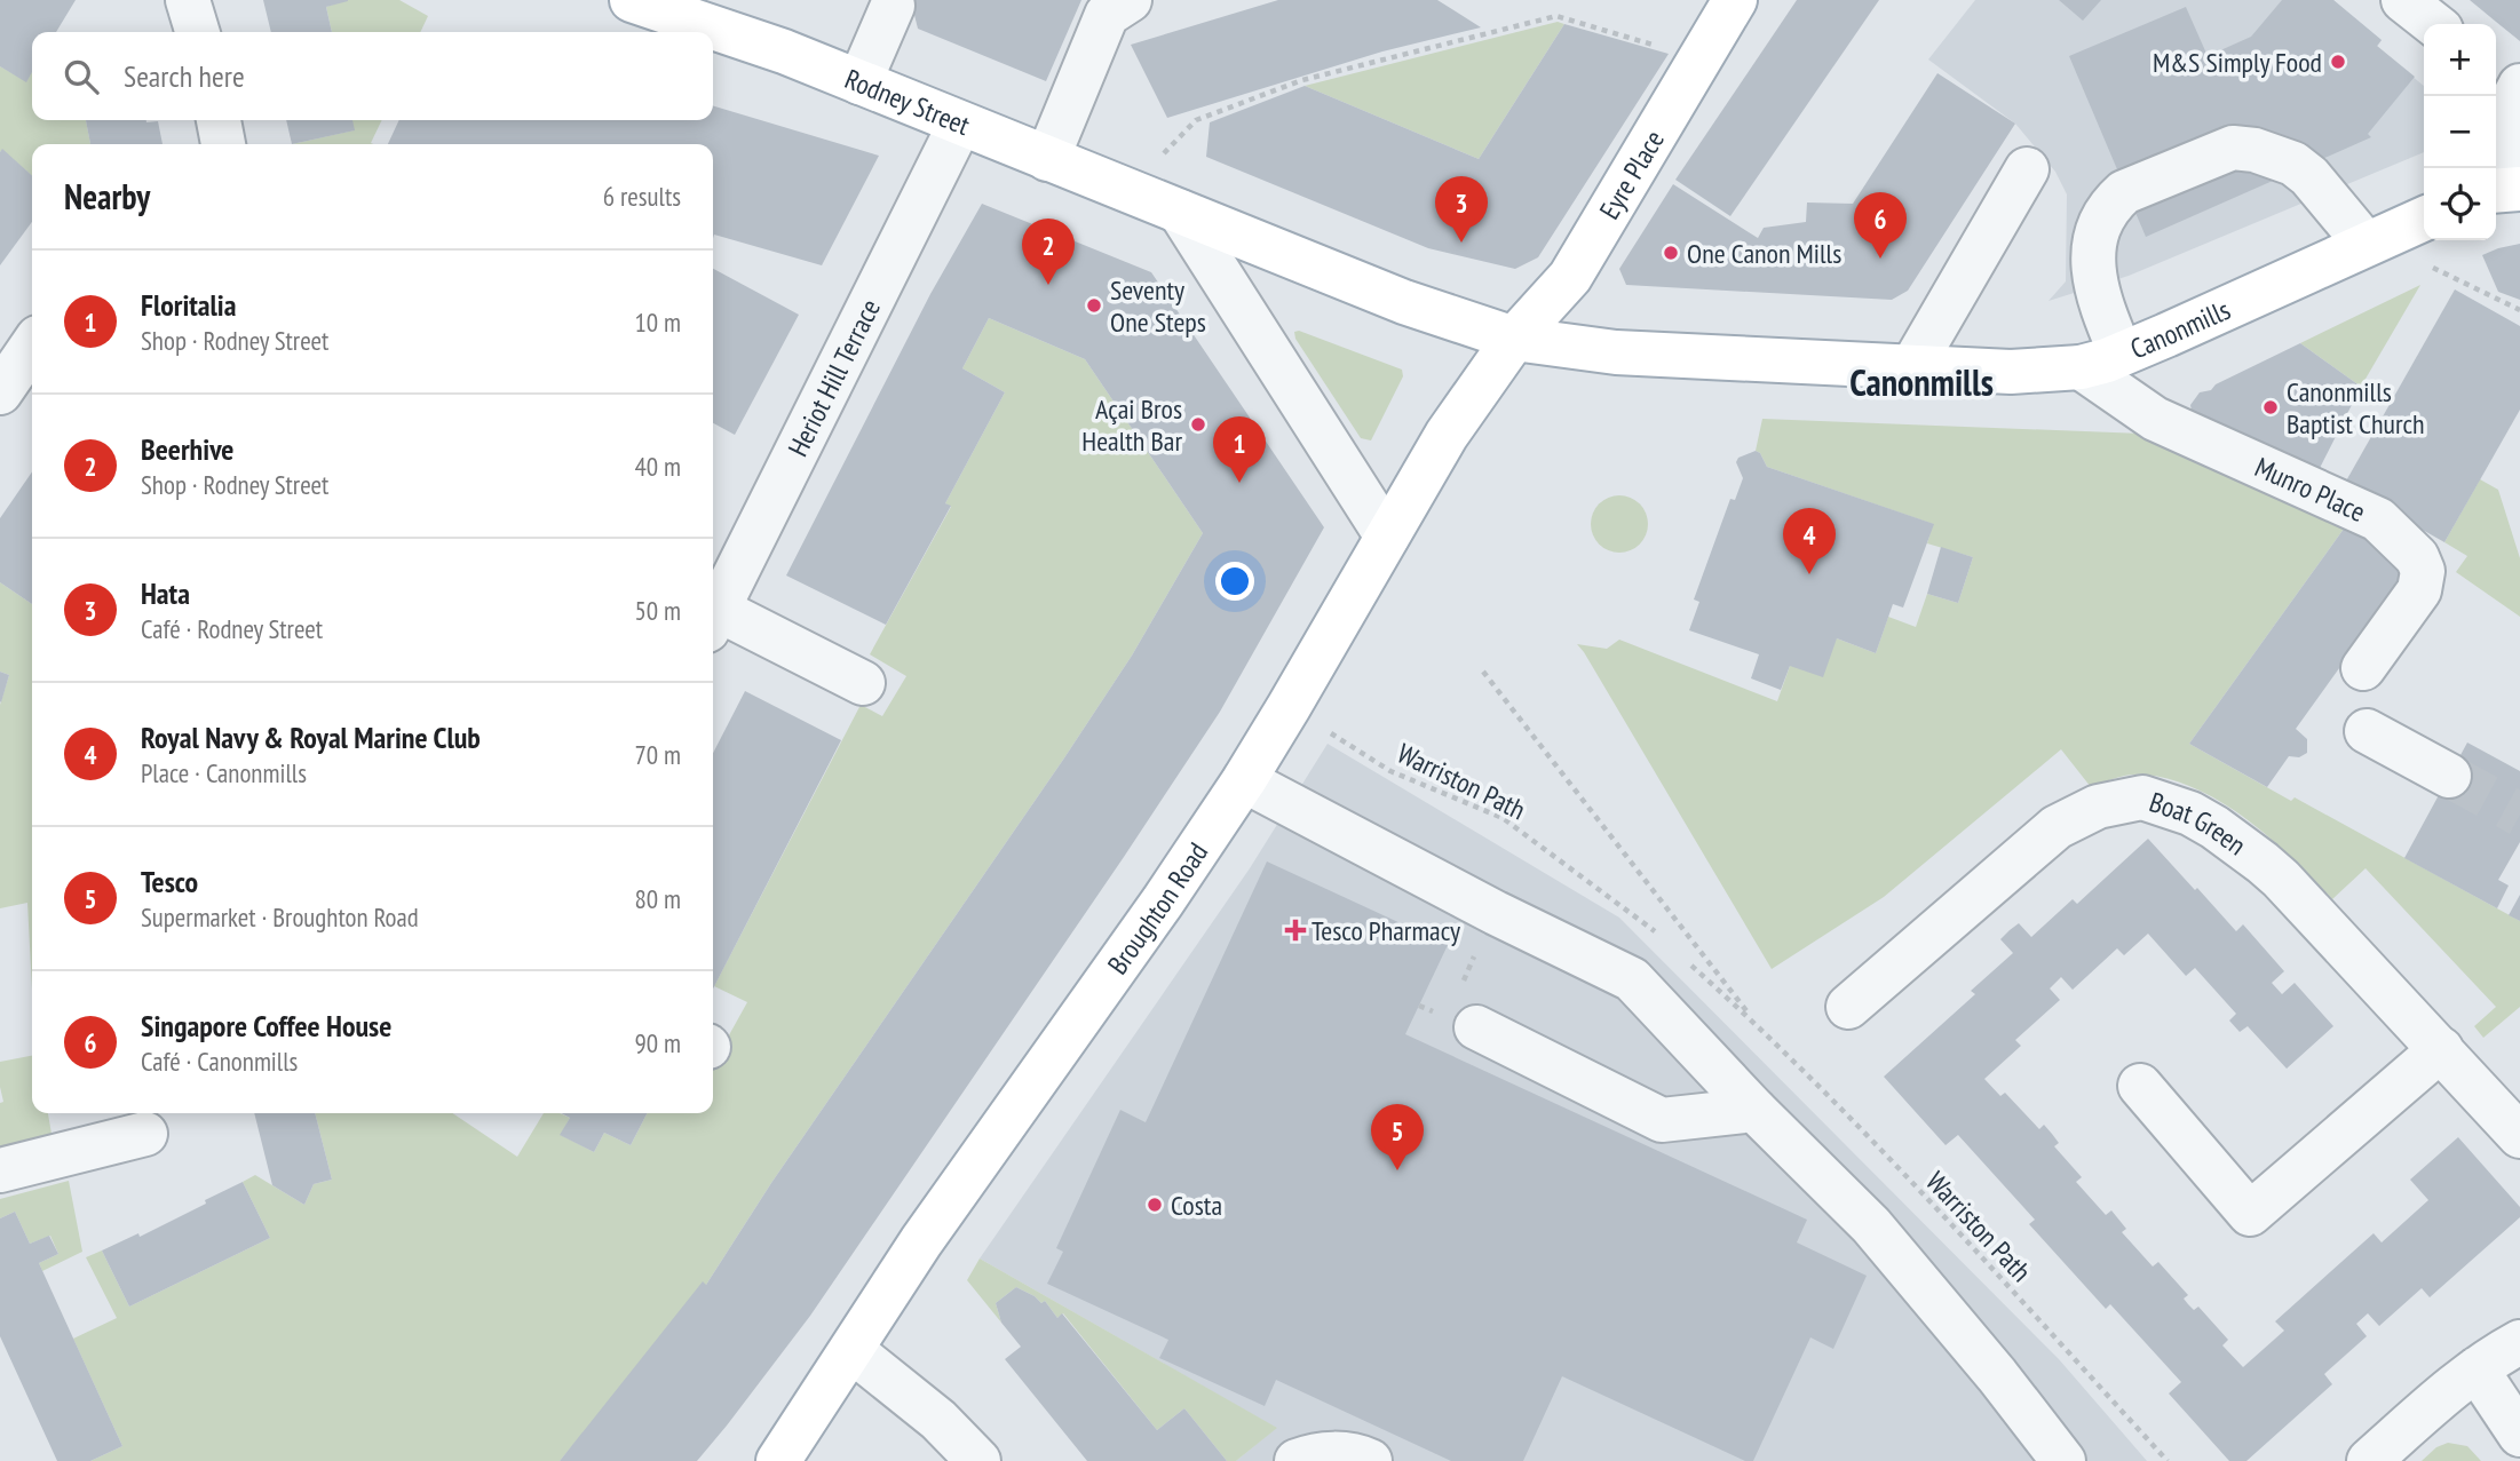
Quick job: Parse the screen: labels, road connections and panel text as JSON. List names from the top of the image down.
{
  "streets": {
    "main road": [
      "Rodney Street",
      "Eyre Place",
      "Canonmills",
      "Broughton Road"
    ],
    "street": ["Heriot Hill Terrace", "Munro Place", "Boat Green"],
    "path": ["Warriston Path"]
  },
  "crossings": [
    ["Rodney Street", "Eyre Place"],
    ["Rodney Street", "Canonmills"],
    ["Rodney Street", "Heriot Hill Terrace"],
    ["Rodney Street", "Broughton Road"],
    ["Eyre Place", "Canonmills"],
    ["Eyre Place", "Broughton Road"],
    ["Canonmills", "Munro Place"],
    ["Canonmills", "Broughton Road"],
    ["Warriston Path", "Broughton Road"]
  ],
  "districts": ["Canonmills"],
  "places": {
    "other": [
      "M&S Simply Food",
      "One Canon Mills",
      "Seventy One Steps",
      "Canonmills Baptist Church",
      "Açai Bros Health Bar",
      "Costa"
    ],
    "health": ["Tesco Pharmacy"]
  },
  "page": {
    "map_buttons": ["+", "−"],
    "search": "Search here",
    "heading": ["Nearby", "6 results"],
    "pins": [
      "3",
      "6",
      "2",
      "1",
      "4",
      "5"
    ],
    "list": [
      {
        "mark": "1",
        "name": "Floritalia",
        "note": "Shop · Rodney Street",
        "value": "10 m"
      },
      {
        "mark": "2",
        "name": "Beerhive",
        "note": "Shop · Rodney Street",
        "value": "40 m"
      },
      {
        "mark": "3",
        "name": "Hata",
        "note": "Café · Rodney Street",
        "value": "50 m"
      },
      {
        "mark": "4",
        "name": "Royal Navy & Royal Marine Club",
        "note": "Place · Canonmills",
        "value": "70 m"
      },
      {
        "mark": "5",
        "name": "Tesco",
        "note": "Supermarket · Broughton Road",
        "value": "80 m"
      },
      {
        "mark": "6",
        "name": "Singapore Coffee House",
        "note": "Café · Canonmills",
        "value": "90 m"
      }
    ]
  }
}
